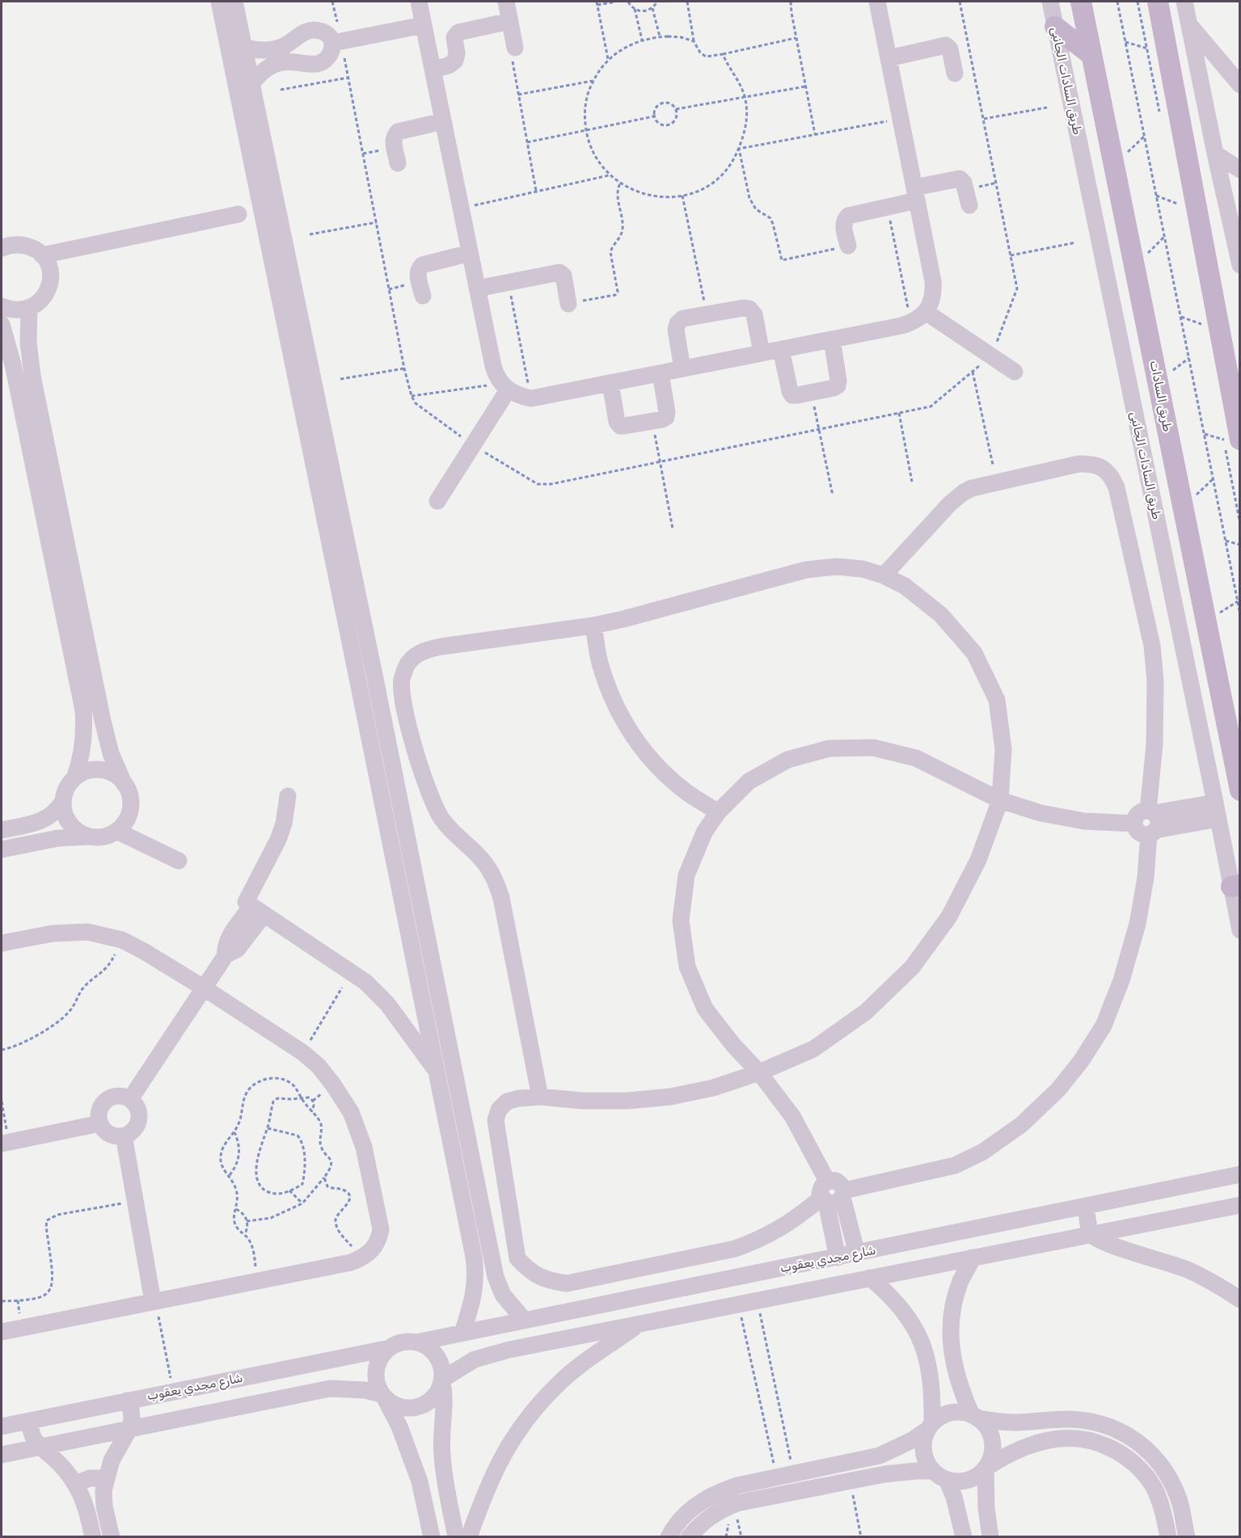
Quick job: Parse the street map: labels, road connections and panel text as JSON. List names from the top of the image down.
{
  "streets": {
    "main road": ["طريق السادات"],
    "street": ["طريق السادات الجانبى", "شارع مجدي يعقوب"]
  }
}
